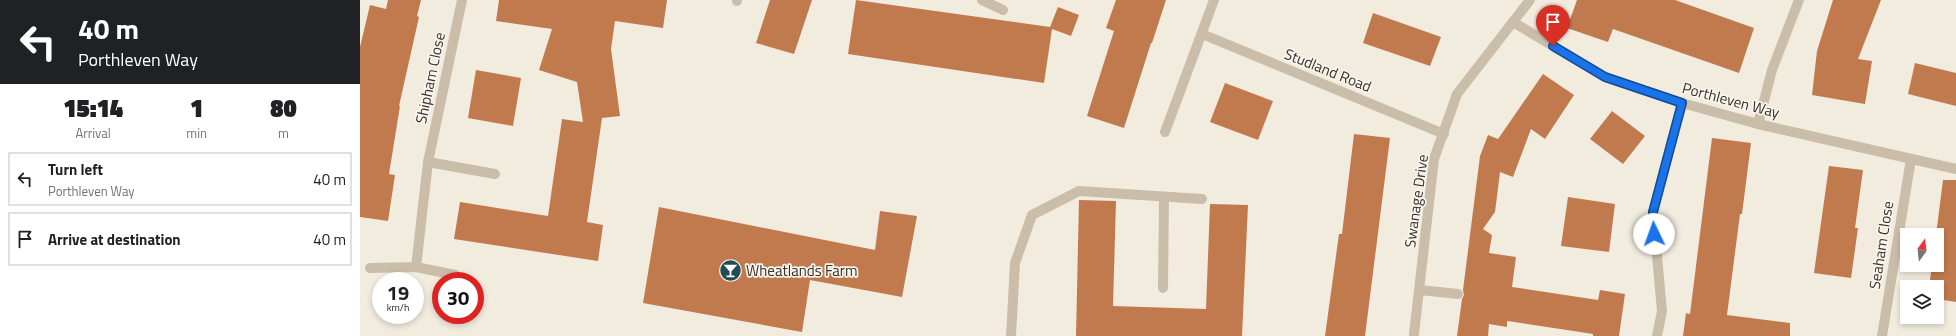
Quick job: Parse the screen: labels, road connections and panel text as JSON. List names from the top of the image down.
{
  "streets": {
    "street": [
      "Studland Road",
      "Shipham Close",
      "Porthleven Way",
      "Swanage Drive",
      "Seaham Close"
    ]
  },
  "crossings": [
    ["Studland Road", "Swanage Drive"],
    ["Porthleven Way", "Swanage Drive"],
    ["Porthleven Way", "Seaham Close"]
  ],
  "places": {
    "bar": ["Wheatlands Farm"]
  },
  "north": "top",
  "page": {
    "turn": ["40 m", "Porthleven Way"],
    "eta": [
      "15:14",
      "Arrival",
      "1",
      "min",
      "80",
      "m"
    ],
    "list": [
      {
        "name": "Turn left",
        "note": "Porthleven Way",
        "value": "40 m"
      },
      {
        "name": "Arrive at destination",
        "value": "40 m"
      }
    ],
    "speed": "19 km/h",
    "limit": "30"
  }
}
